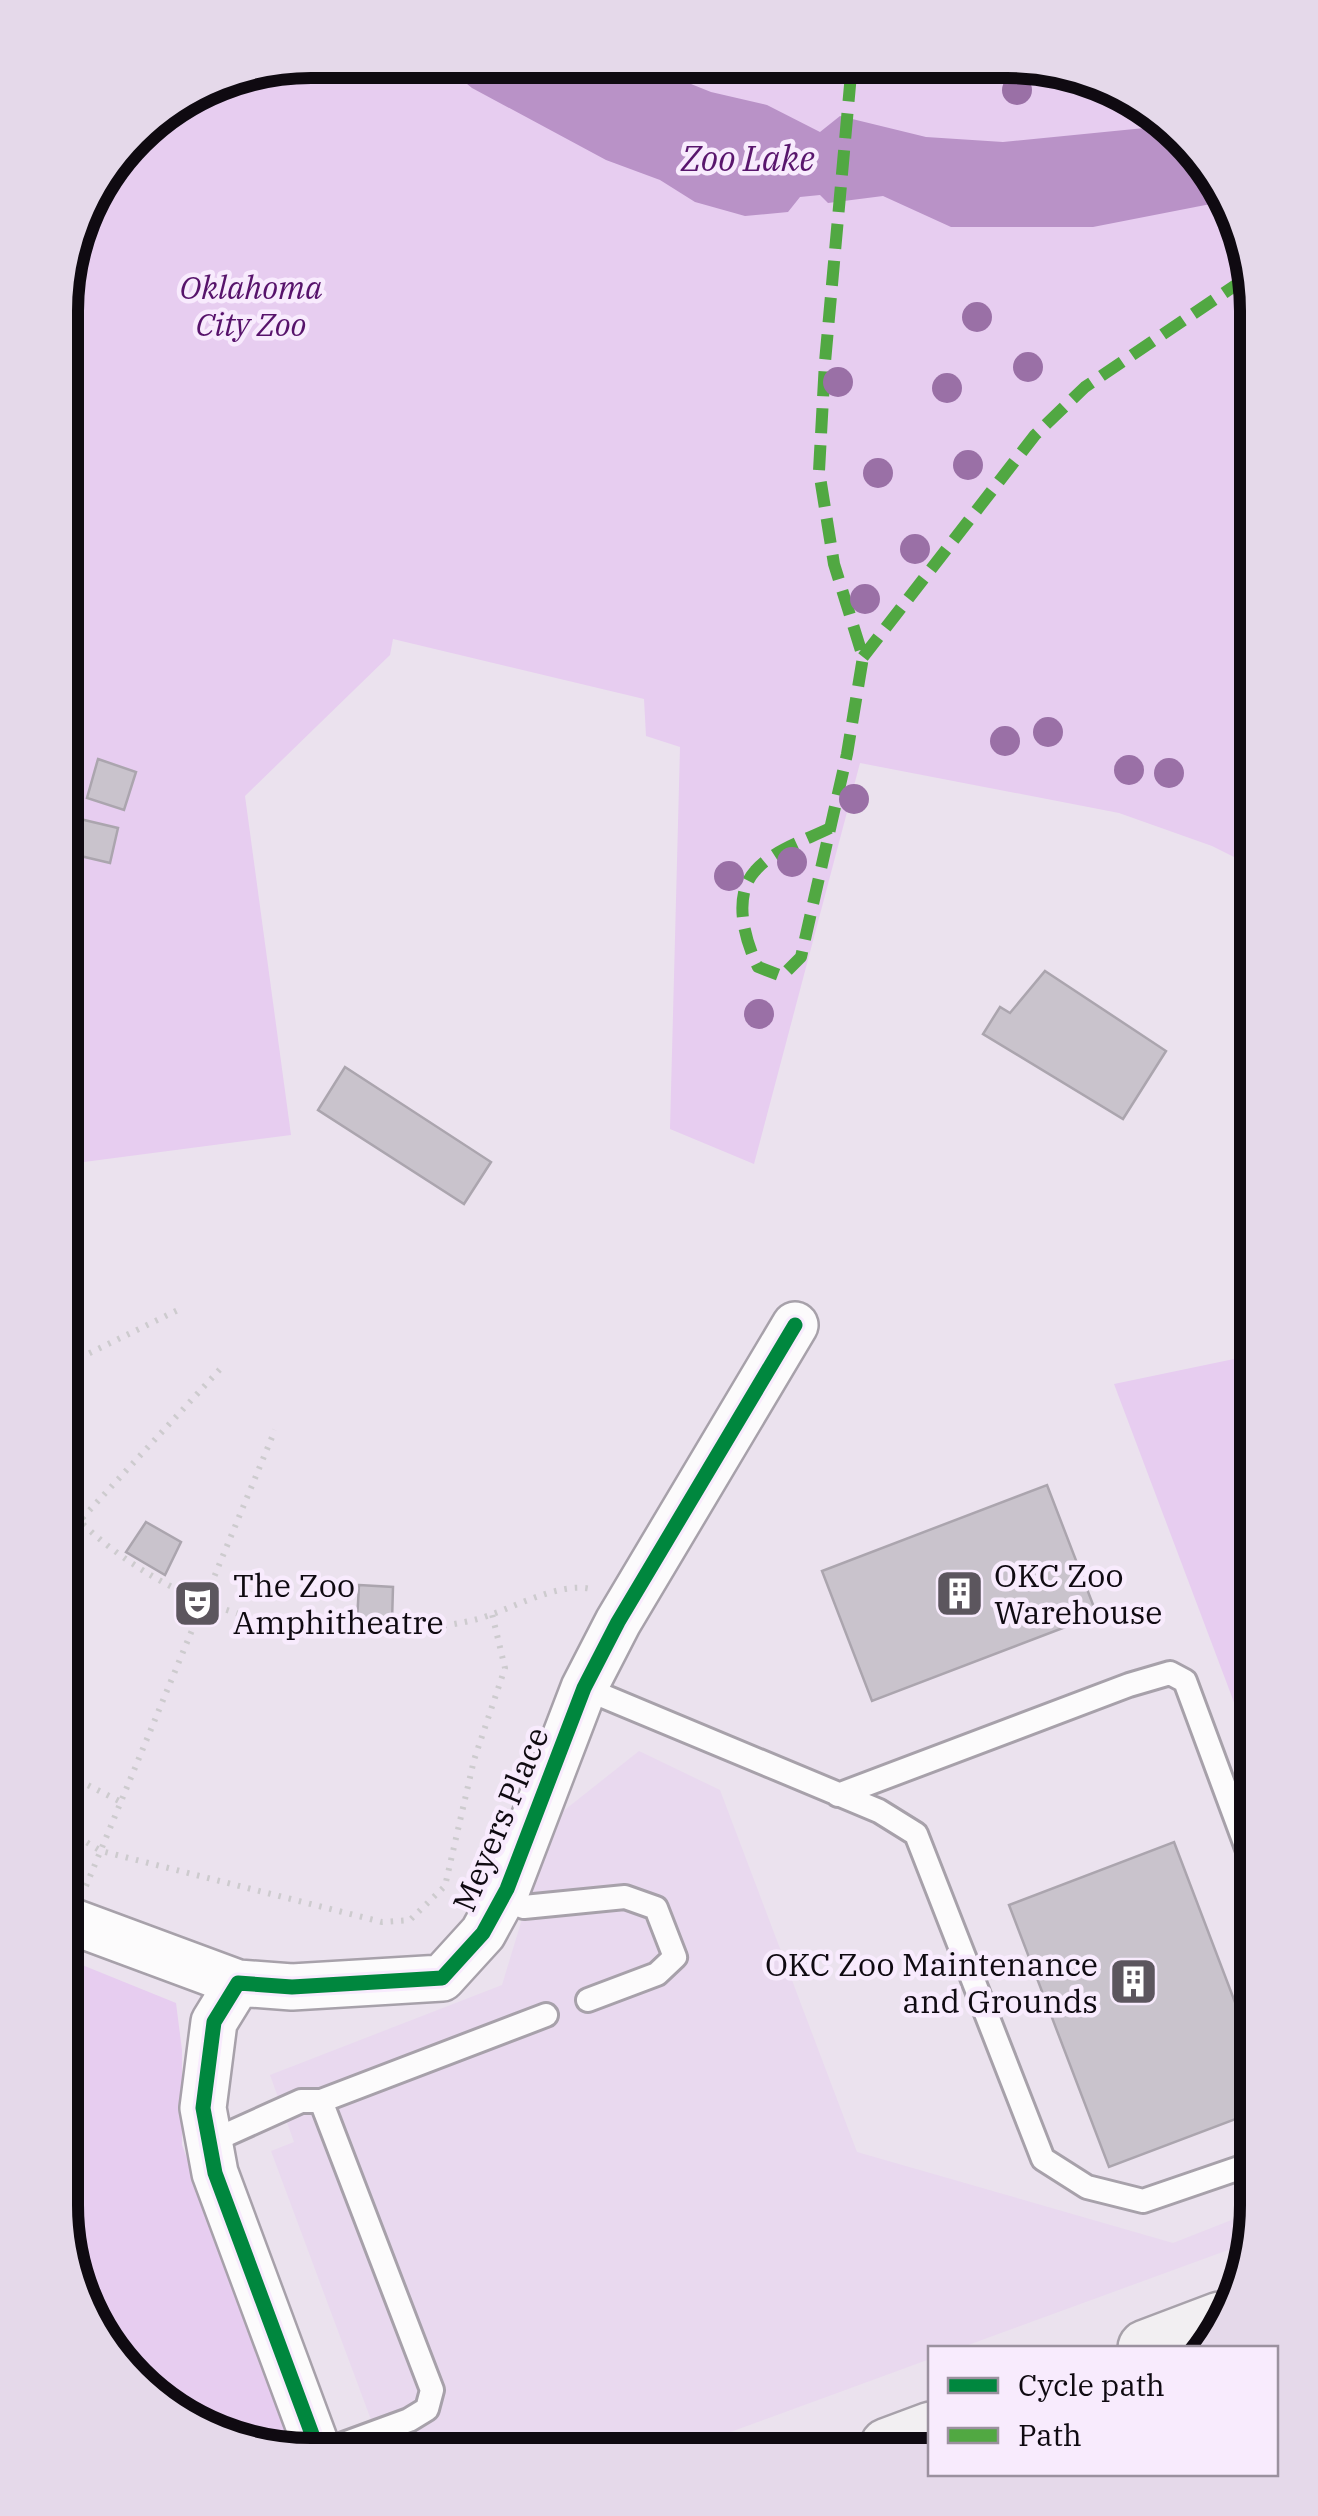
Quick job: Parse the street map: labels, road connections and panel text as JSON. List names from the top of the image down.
{
  "streets": {
    "street": ["Meyers Place"]
  },
  "water": ["Zoo Lake"],
  "parks": ["Oklahoma City Zoo"],
  "places": {
    "building": ["OKC Zoo Warehouse", "OKC Zoo Maintenance and Grounds"],
    "theatre": ["The Zoo Amphitheatre"]
  },
  "legend": ["Cycle path", "Path"]
}
